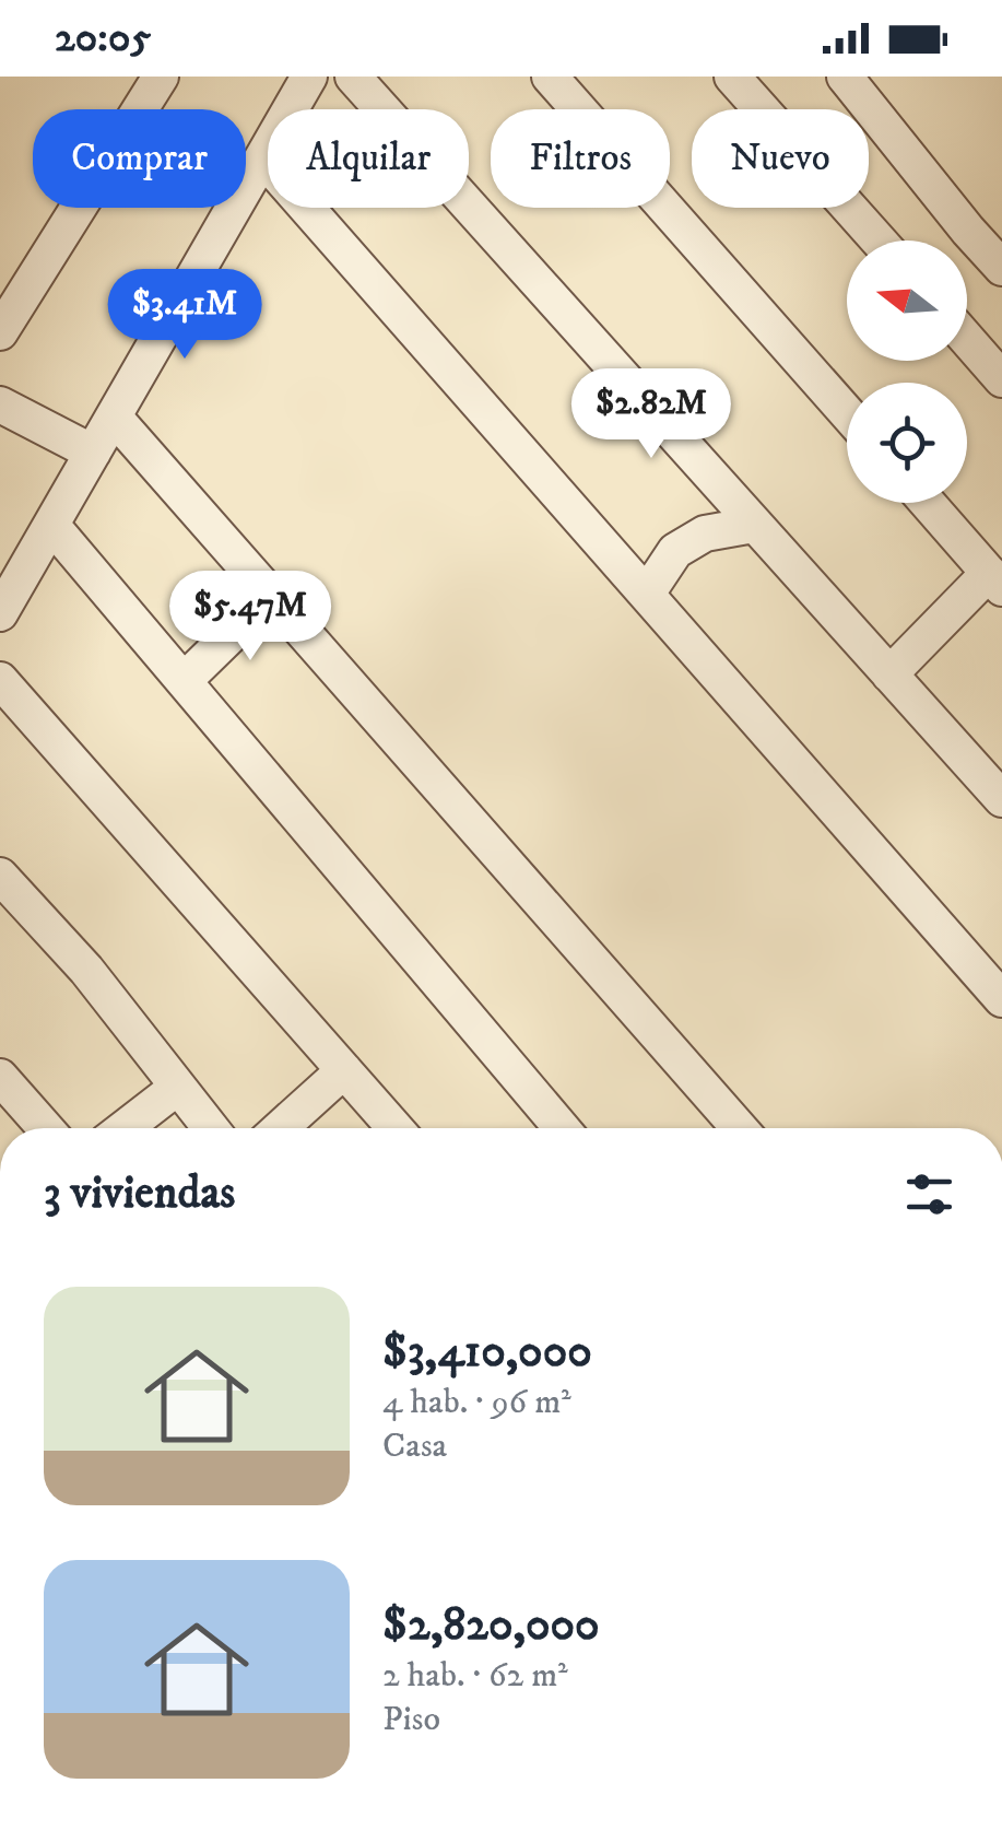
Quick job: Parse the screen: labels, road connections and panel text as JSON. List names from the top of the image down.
{
  "north": "left",
  "page": {
    "status": "20:05",
    "chip": [
      "Comprar",
      "Alquilar",
      "Filtros",
      "Nuevo"
    ],
    "price": ["$3.41M", "$2.82M", "$5.47M"],
    "heading": "3 viviendas",
    "list": [
      {
        "name": "$3,410,000",
        "note": "4 hab. · 96 m² · Casa"
      },
      {
        "name": "$2,820,000",
        "note": "2 hab. · 62 m² · Piso"
      }
    ]
  }
}
